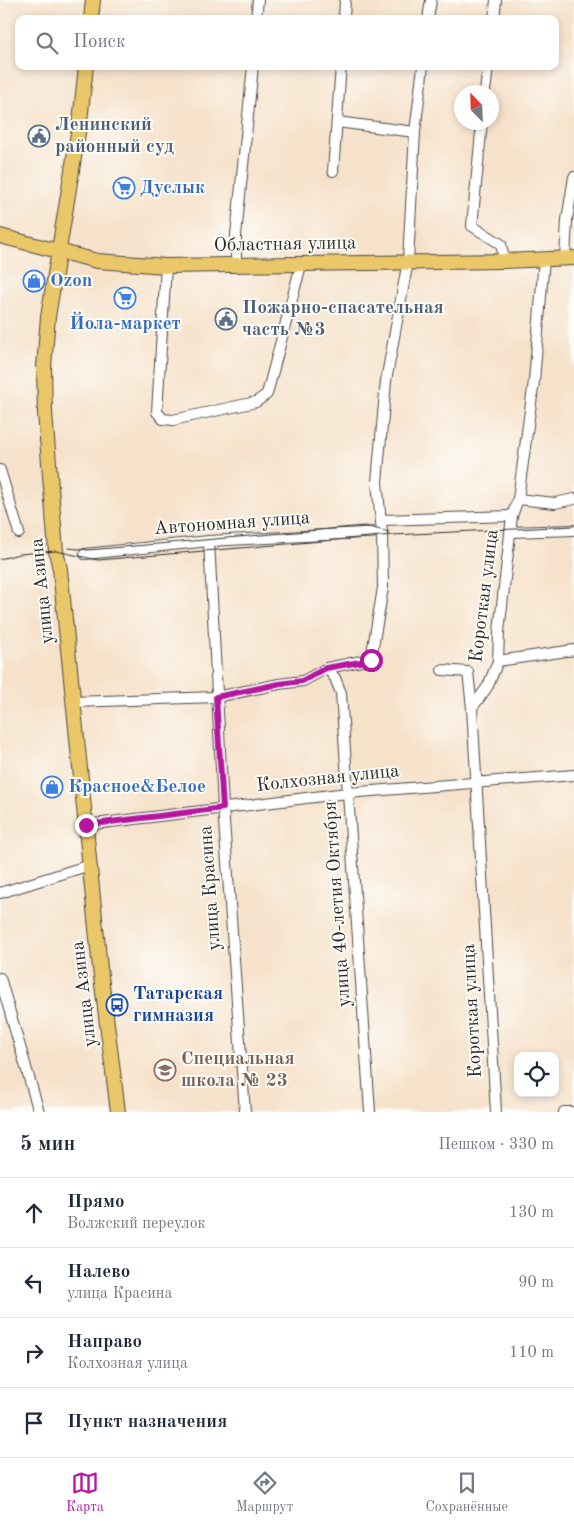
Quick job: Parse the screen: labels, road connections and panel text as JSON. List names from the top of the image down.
{
  "streets": {
    "main road": ["Областная улица", "улица Азина"],
    "street": [
      "Автономная улица",
      "Короткая улица",
      "Колхозная улица",
      "улица Красина",
      "улица 40-летия Октября"
    ]
  },
  "crossings": [
    ["Областная улица", "улица Азина"],
    ["Областная улица", "Короткая улица"],
    ["Автономная улица", "улица Красина"],
    ["улица Азина", "Колхозная улица"],
    ["Короткая улица", "Колхозная улица"],
    ["Колхозная улица", "улица Красина"],
    ["Колхозная улица", "улица 40-летия Октября"]
  ],
  "places": {
    "public building": ["Ленинский районный суд", "Пожарно-спасательная часть №3"],
    "supermarket": ["Дуслык", "Йола-маркет"],
    "shop": ["Ozon", "Красное&Белое"],
    "bus stop": ["Татарская гимназия"],
    "school or university": ["Специальная школа № 23"]
  },
  "north": "top left",
  "page": {
    "search": "Поиск",
    "heading": ["5 мин", "Пешком · 330 m"],
    "list": [
      ["Прямо", "Волжский переулок", "130 m"],
      ["Налево", "улица Красина", "90 m"],
      ["Направо", "Колхозная улица", "110 m"],
      "Пункт назначения"
    ],
    "nav": ["Карта", "Маршрут", "Сохранённые"]
  }
}
